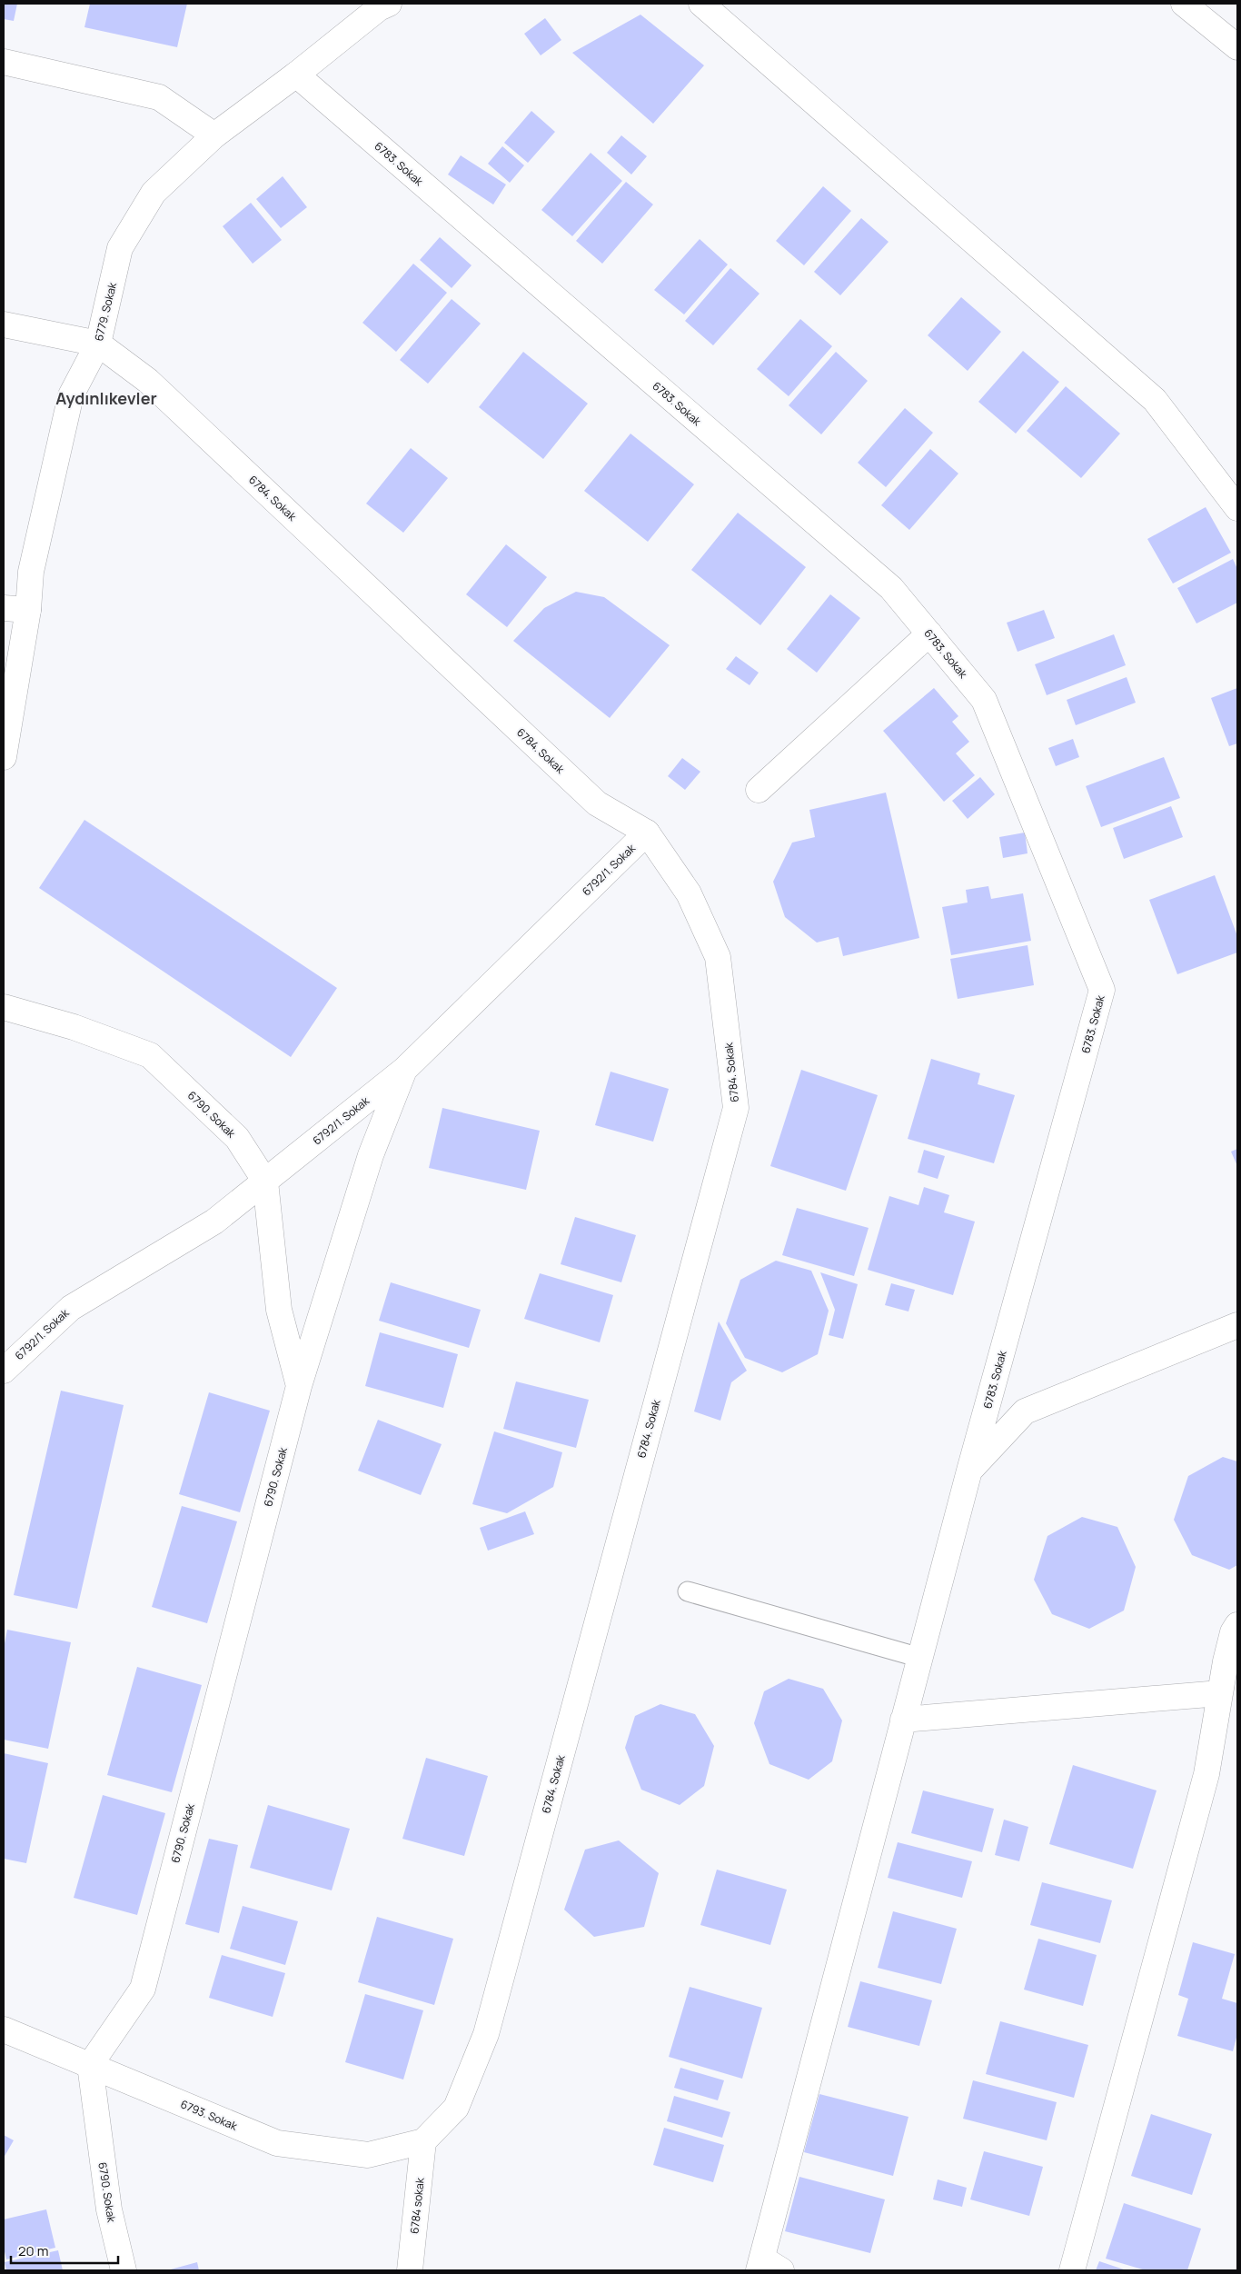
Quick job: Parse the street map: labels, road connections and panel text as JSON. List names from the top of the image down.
{
  "streets": {
    "street": [
      "6783. Sokak",
      "6779. Sokak",
      "6784. Sokak",
      "6792/1. Sokak",
      "6790. Sokak",
      "6793. Sokak",
      "6784 sokak"
    ]
  },
  "crossings": [
    ["6783. Sokak", "6779. Sokak"],
    ["6779. Sokak", "6784. Sokak"],
    ["6784. Sokak", "6792/1. Sokak"],
    ["6784. Sokak", "6793. Sokak"],
    ["6784. Sokak", "6784 sokak"],
    ["6792/1. Sokak", "6790. Sokak"],
    ["6790. Sokak", "6793. Sokak"],
    ["6793. Sokak", "6784 sokak"]
  ],
  "districts": ["Aydınlıkevler"],
  "scale_bar": "20 m"
}
